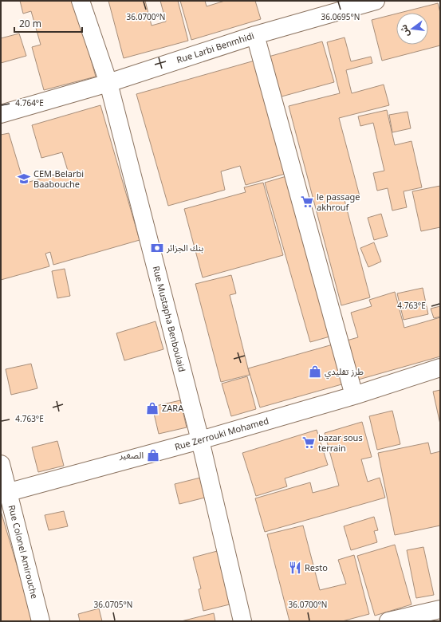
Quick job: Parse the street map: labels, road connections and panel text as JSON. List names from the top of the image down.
{
  "streets": {
    "street": [
      "Rue Larbi Benmhidi",
      "Rue Mustapha Benboulaid",
      "Rue Zerrouki Mohamed",
      "Rue Colonel Amirouche"
    ]
  },
  "crossings": [
    ["Rue Larbi Benmhidi", "Rue Mustapha Benboulaid"],
    ["Rue Mustapha Benboulaid", "Rue Zerrouki Mohamed"],
    ["Rue Zerrouki Mohamed", "Rue Colonel Amirouche"]
  ],
  "places": {
    "school or university": ["CEM-Belarbi Baabouche"],
    "supermarket": ["le passage akhrouf", "bazar sous terrain"],
    "bank": ["بنك الجزائر"],
    "shop": ["طرز تقليدي", "ZARA", "الصغير"],
    "restaurant": ["Resto"]
  },
  "scale_bar": "20 m",
  "north": "left",
  "coordinates": [
    "36.0700°N",
    "36.0695°N",
    "4.764°E",
    "4.763°E",
    "36.0705°N"
  ]
}
